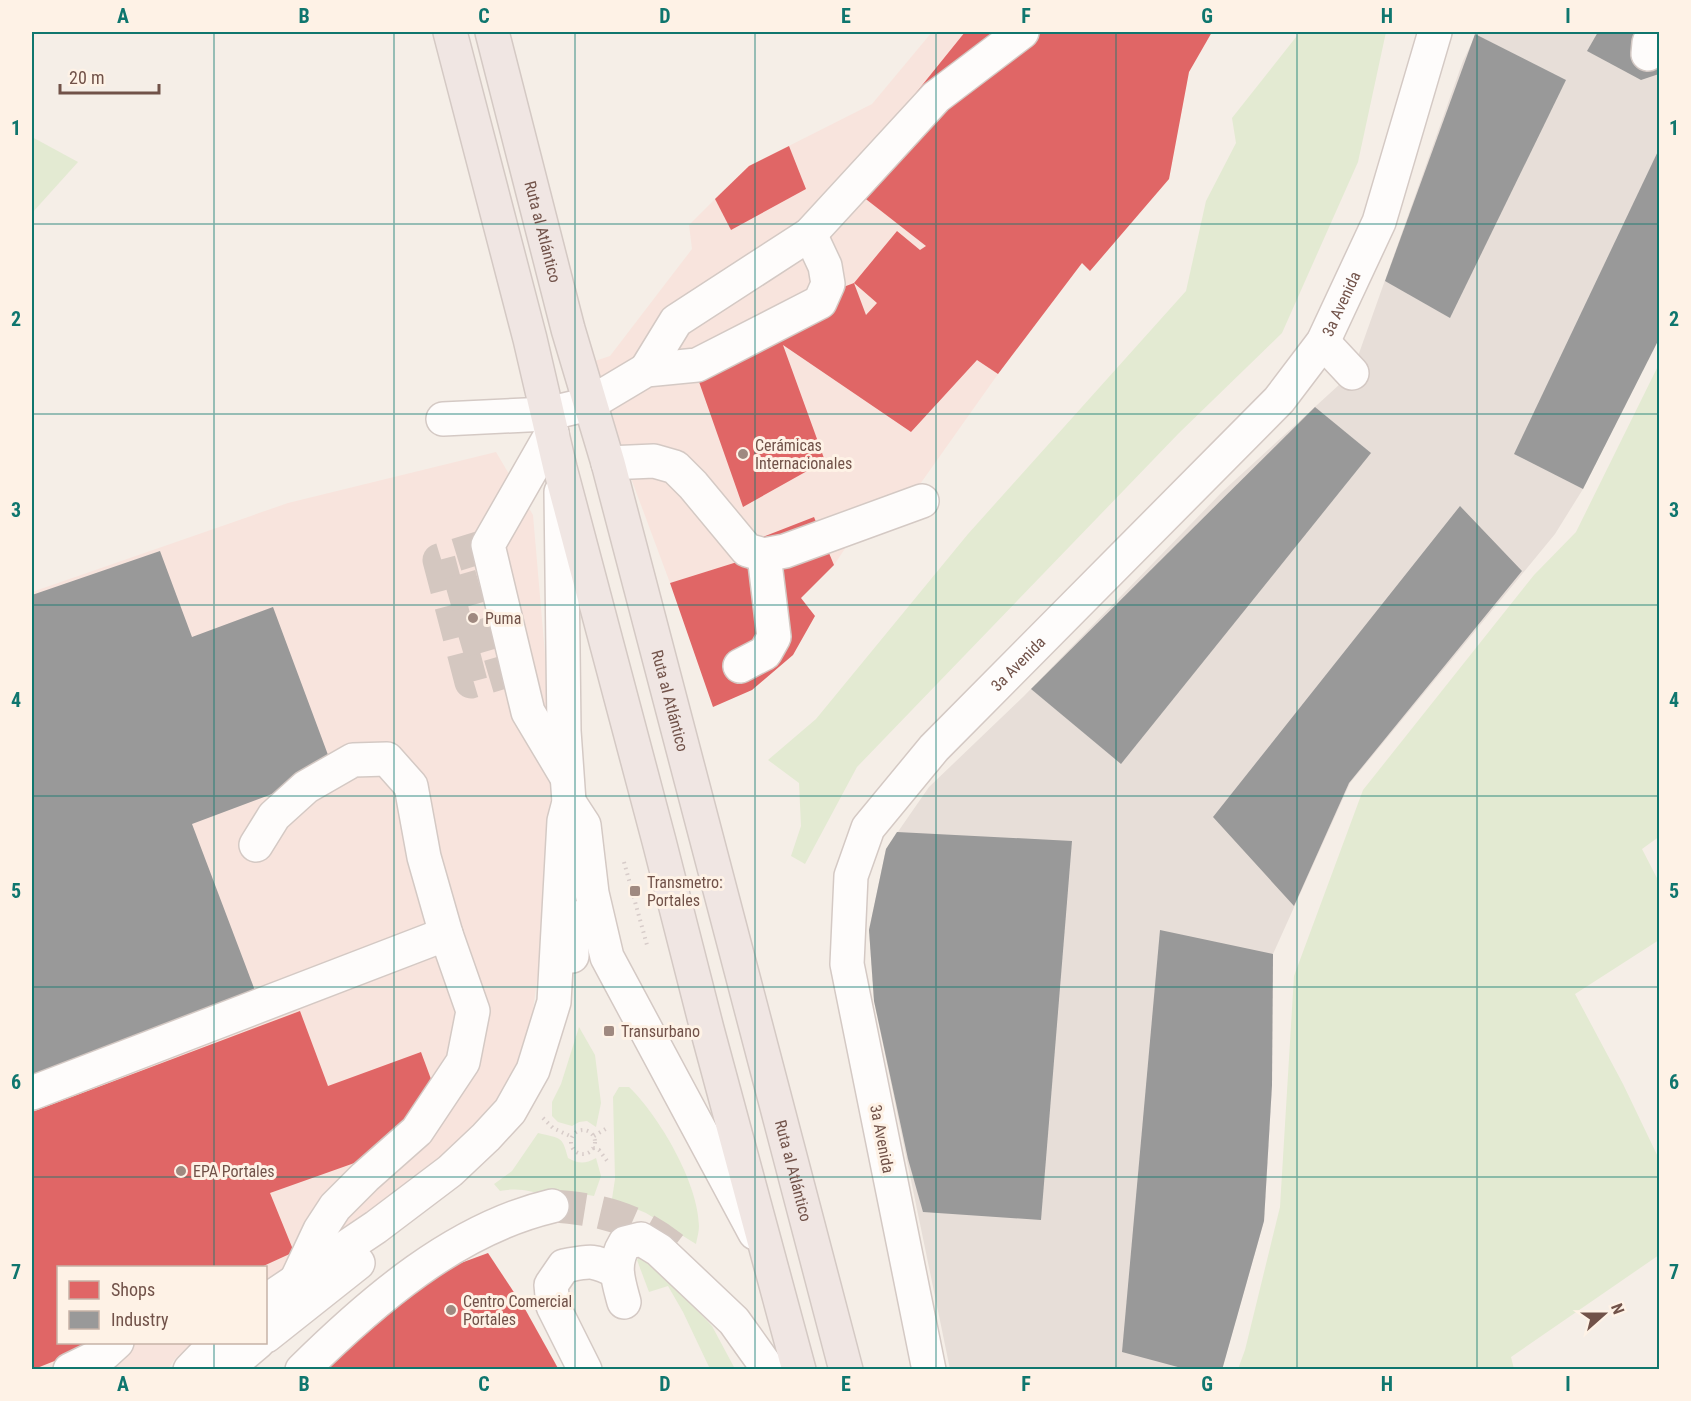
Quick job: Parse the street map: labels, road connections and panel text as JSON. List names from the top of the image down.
{
  "streets": {
    "highway": ["Ruta al Atlántico"],
    "street": ["3a Avenida"]
  },
  "places": {
    "other": [
      "Cerámicas Internacionales",
      "Puma",
      "EPA Portales",
      "Centro Comercial Portales"
    ],
    "transit": ["Transmetro: Portales", "Transurbano"]
  },
  "legend": ["Shops", "Industry"],
  "scale_bar": "20 m",
  "north": "right",
  "grid": {
    "columns": [
      "A",
      "B",
      "C",
      "D",
      "E",
      "F",
      "G",
      "H",
      "I"
    ],
    "rows": [
      "1",
      "2",
      "3",
      "4",
      "5",
      "6",
      "7"
    ]
  }
}
